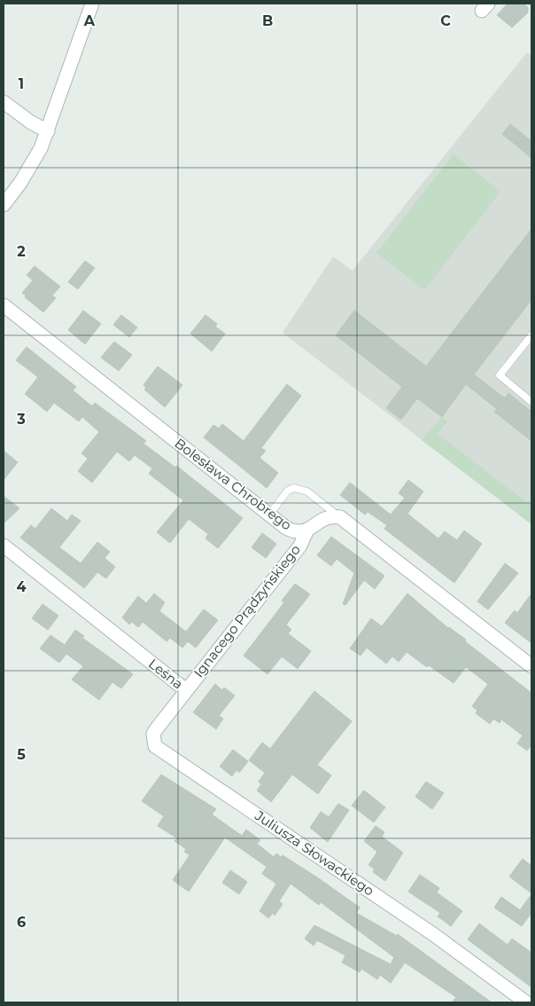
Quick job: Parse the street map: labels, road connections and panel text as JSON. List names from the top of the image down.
{
  "streets": {
    "street": [
      "Bolesława Chrobrego",
      "Ignacego Prądzyńskiego",
      "Leśna",
      "Juliusza Słowackiego"
    ]
  },
  "crossings": [
    ["Bolesława Chrobrego", "Ignacego Prądzyńskiego"],
    ["Ignacego Prądzyńskiego", "Leśna"],
    ["Ignacego Prądzyńskiego", "Juliusza Słowackiego"],
    ["Leśna", "Juliusza Słowackiego"]
  ],
  "grid": {
    "columns": ["A", "B", "C"],
    "rows": [
      "1",
      "2",
      "3",
      "4",
      "5",
      "6"
    ]
  }
}
